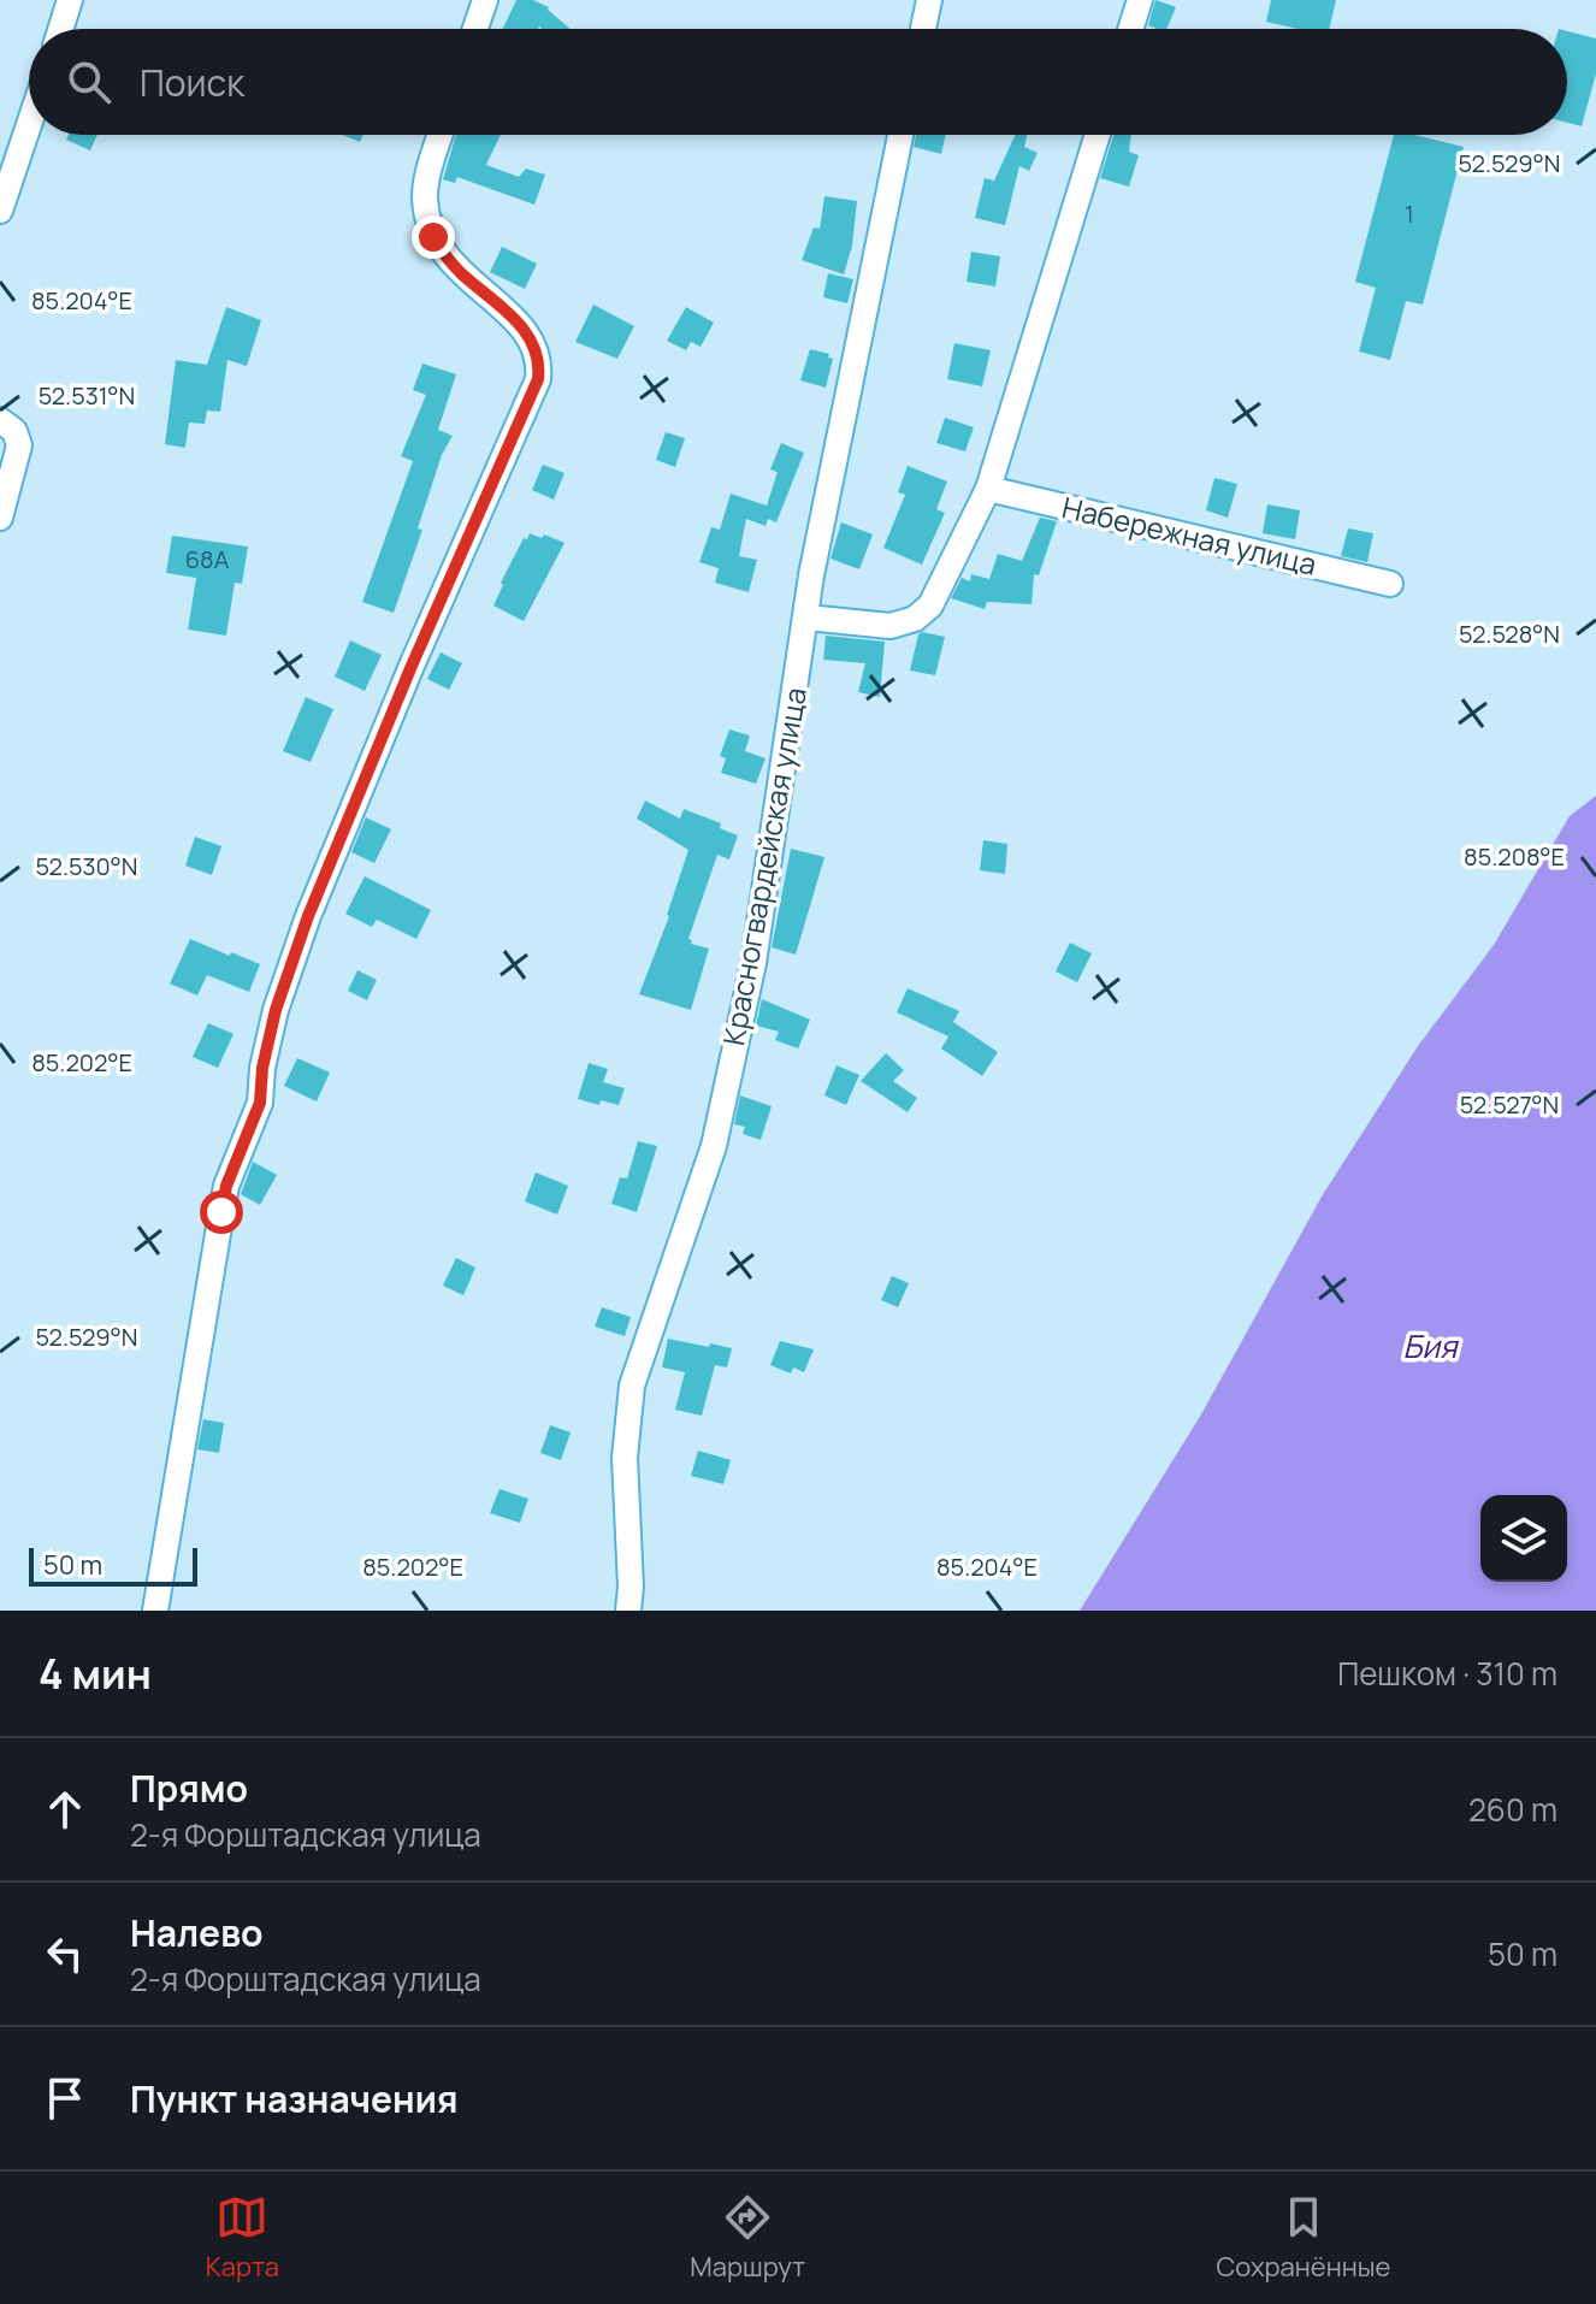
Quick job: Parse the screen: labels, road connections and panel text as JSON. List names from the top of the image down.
{
  "streets": {
    "street": ["Набережная улица", "Красногвардейская улица"]
  },
  "water": ["Бия"],
  "house_numbers": ["1", "68А"],
  "scale_bar": "50 m",
  "page": {
    "search": "Поиск",
    "scale": "50 m",
    "heading": ["4 мин", "Пешком · 310 m"],
    "list": [
      ["Прямо", "2-я Форштадская улица", "260 m"],
      ["Налево", "2-я Форштадская улица", "50 m"],
      "Пункт назначения"
    ],
    "nav": ["Карта", "Маршрут", "Сохранённые"]
  },
  "coordinates": [
    "52.529°N",
    "85.204°E",
    "52.531°N",
    "52.528°N",
    "85.208°E",
    "52.530°N",
    "85.202°E",
    "52.527°N"
  ]
}
